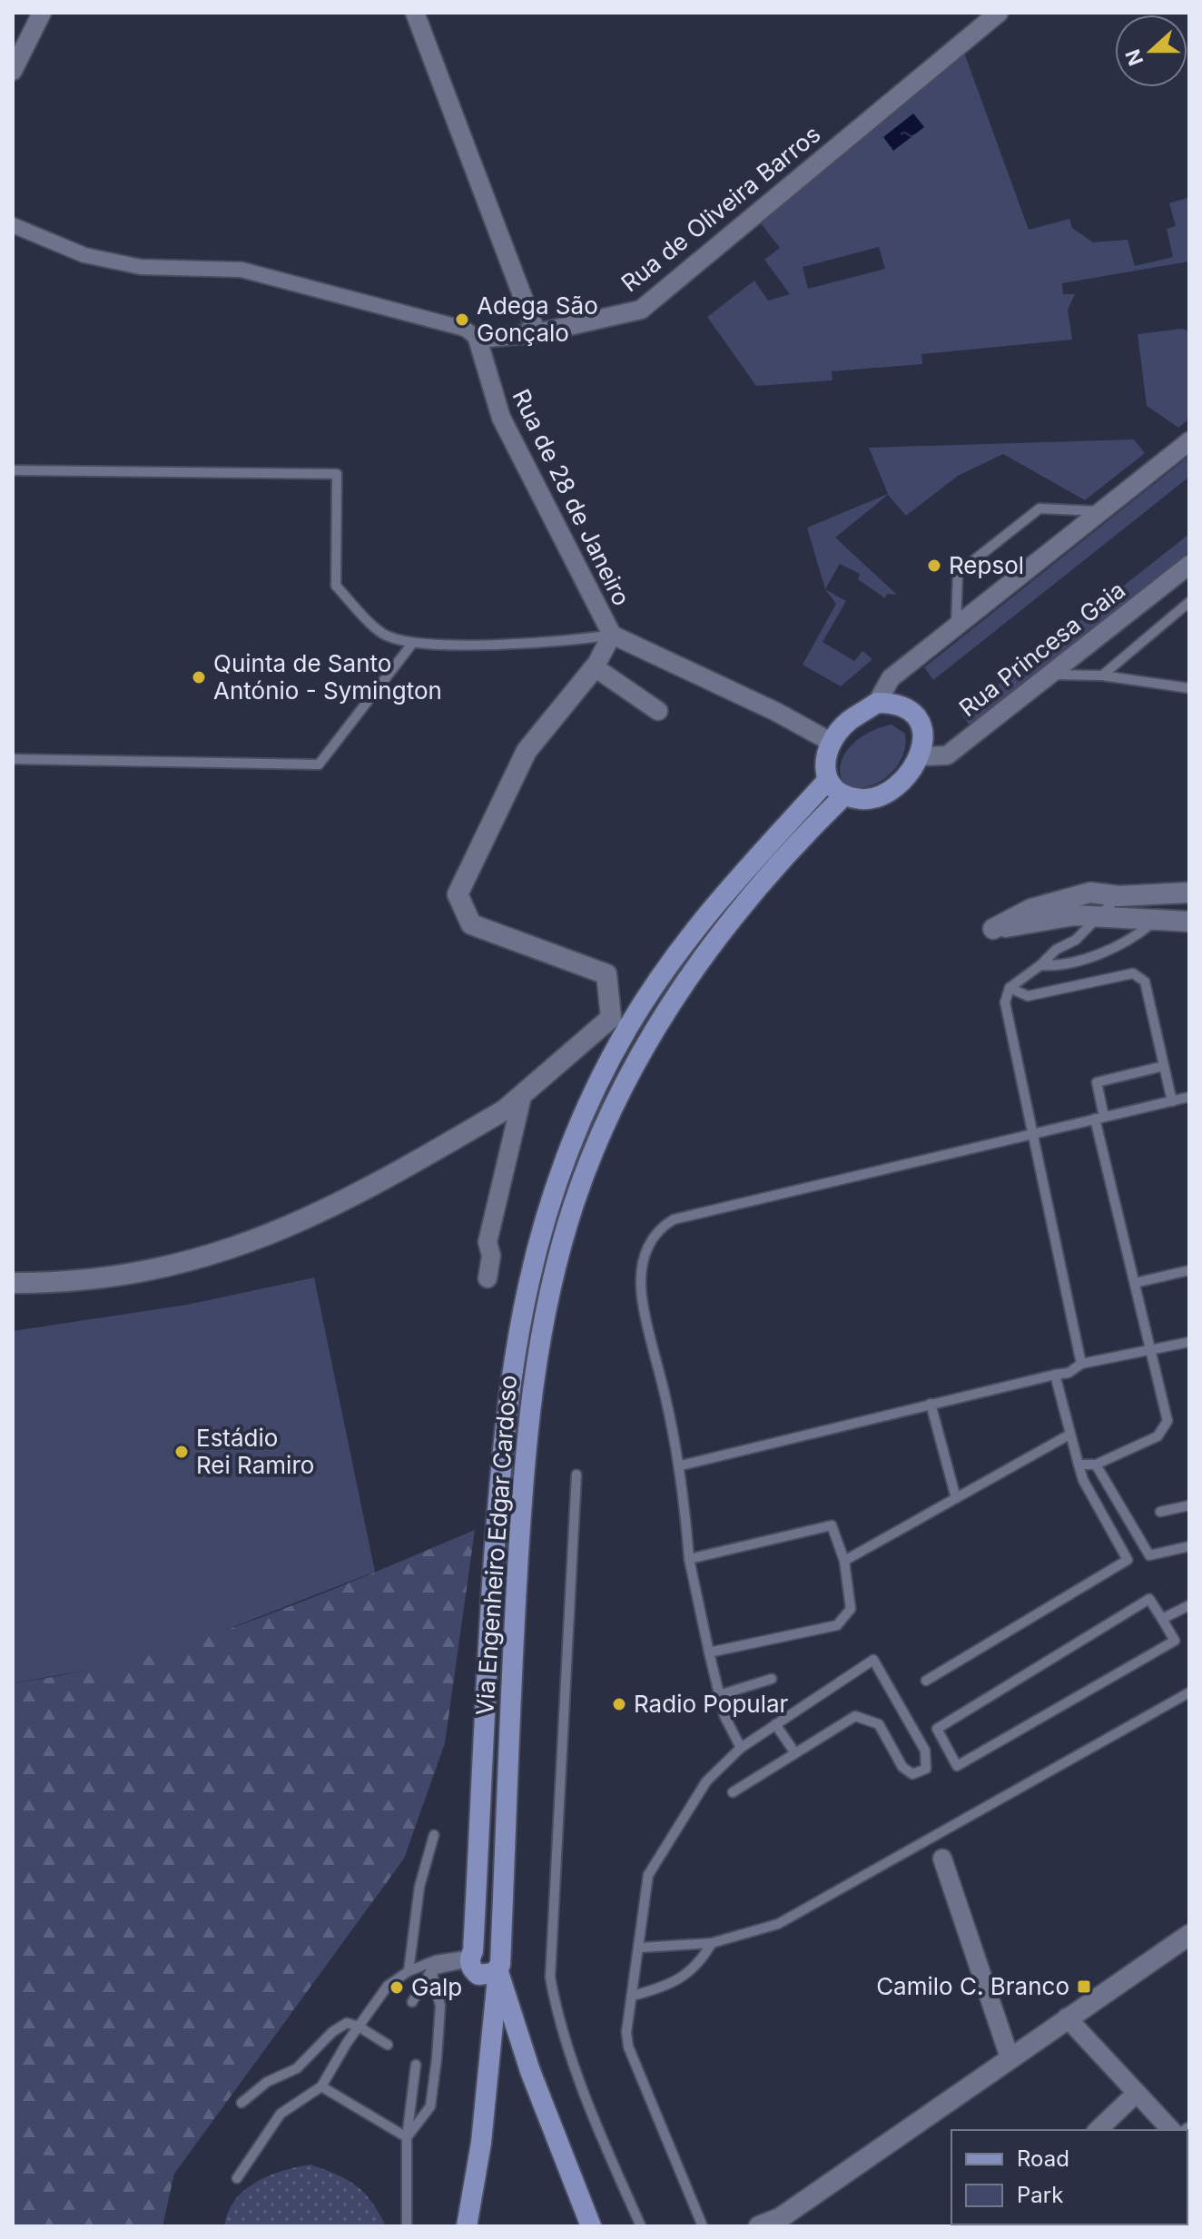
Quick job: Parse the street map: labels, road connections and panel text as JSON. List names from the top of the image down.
{
  "streets": {
    "main road": ["Via Engenheiro Edgar Cardoso"],
    "street": ["Rua de Oliveira Barros", "Rua de 28 de Janeiro", "Rua Princesa Gaia"]
  },
  "crossings": [
    ["Rua de Oliveira Barros", "Rua de 28 de Janeiro"],
    ["Rua de 28 de Janeiro", "Rua Princesa Gaia"],
    ["Rua de 28 de Janeiro", "Via Engenheiro Edgar Cardoso"],
    ["Rua Princesa Gaia", "Via Engenheiro Edgar Cardoso"]
  ],
  "places": {
    "other": [
      "Adega São Gonçalo",
      "Repsol",
      "Quinta de Santo António - Symington",
      "Estádio Rei Ramiro",
      "Radio Popular",
      "Galp"
    ],
    "transit": ["Camilo C. Branco"]
  },
  "legend": ["Road", "Park"],
  "north": "left"
}
